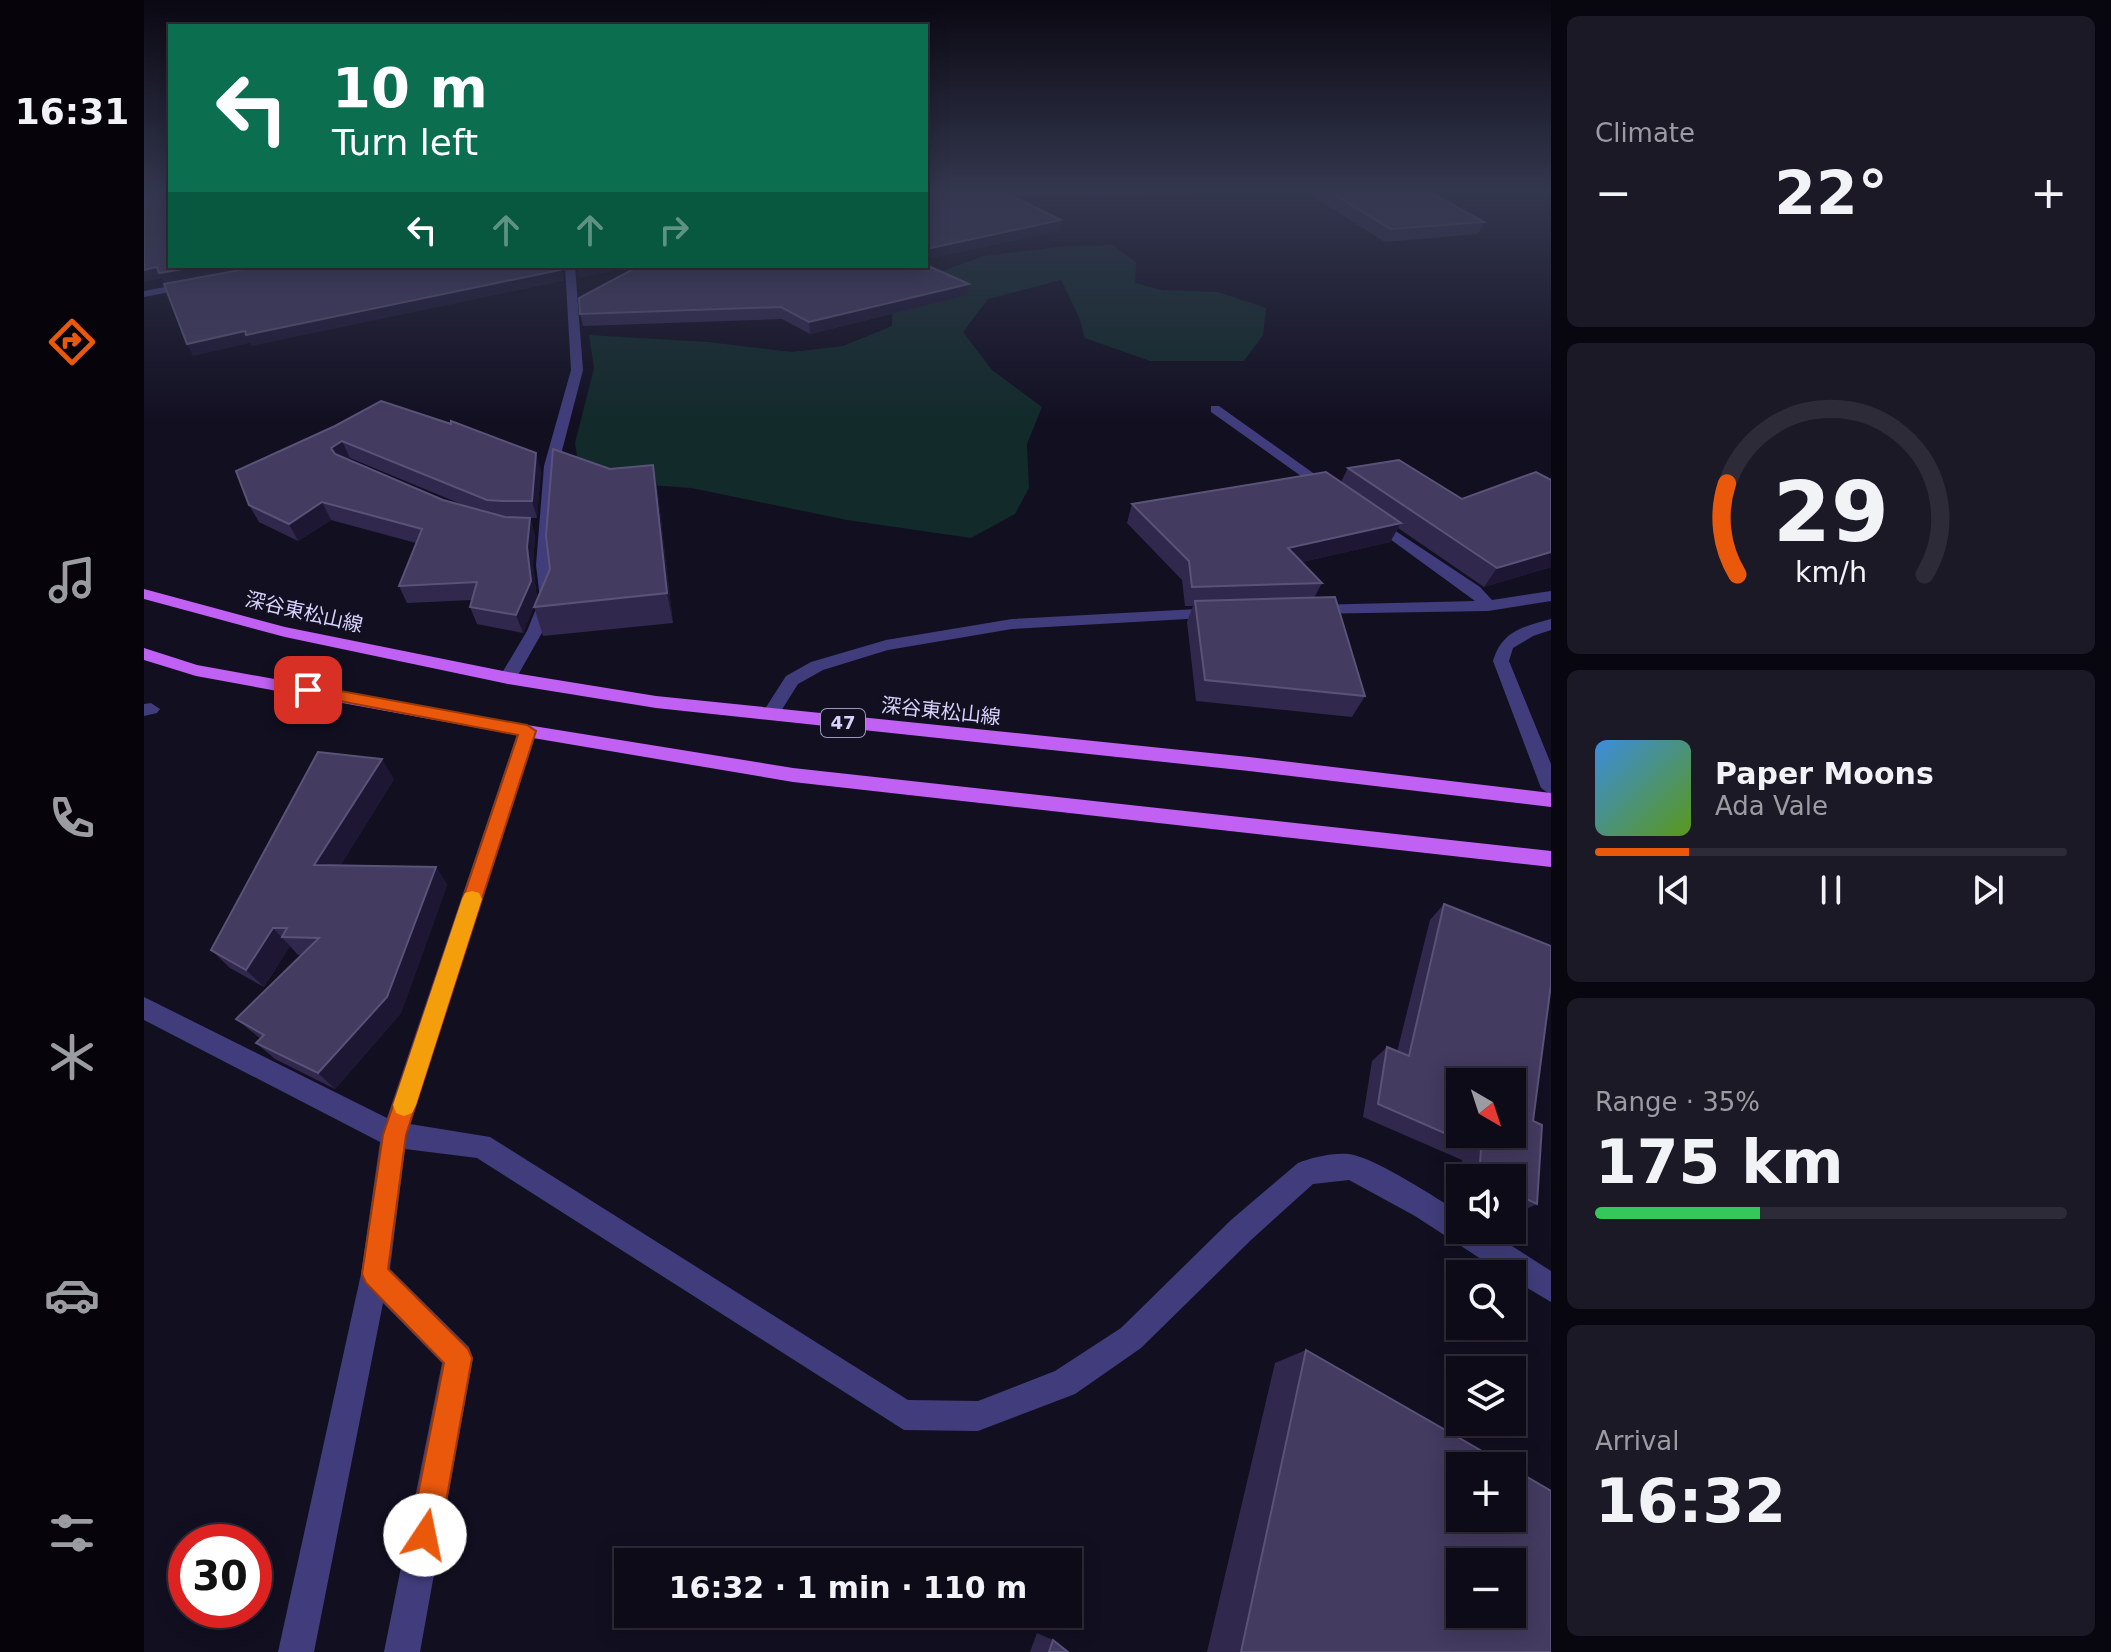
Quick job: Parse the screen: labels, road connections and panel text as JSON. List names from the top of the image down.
{
  "streets": {
    "main road": ["深谷東松山線", "47"]
  },
  "north": "bottom right",
  "page": {
    "tabs": "16:31",
    "tile": [
      "Climate",
      ["Range · 35%", "175 km"],
      ["Arrival", "16:32"]
    ],
    "turn": ["10 m", "Turn left"],
    "heat": ["−", "22°", "+"],
    "song": ["Paper Moons", "Ada Vale"],
    "map_buttons": ["+", "−"],
    "limit": "30",
    "trip": "16:32 · 1 min · 110 m",
    "gauge": ["29", "km/h"]
  }
}
